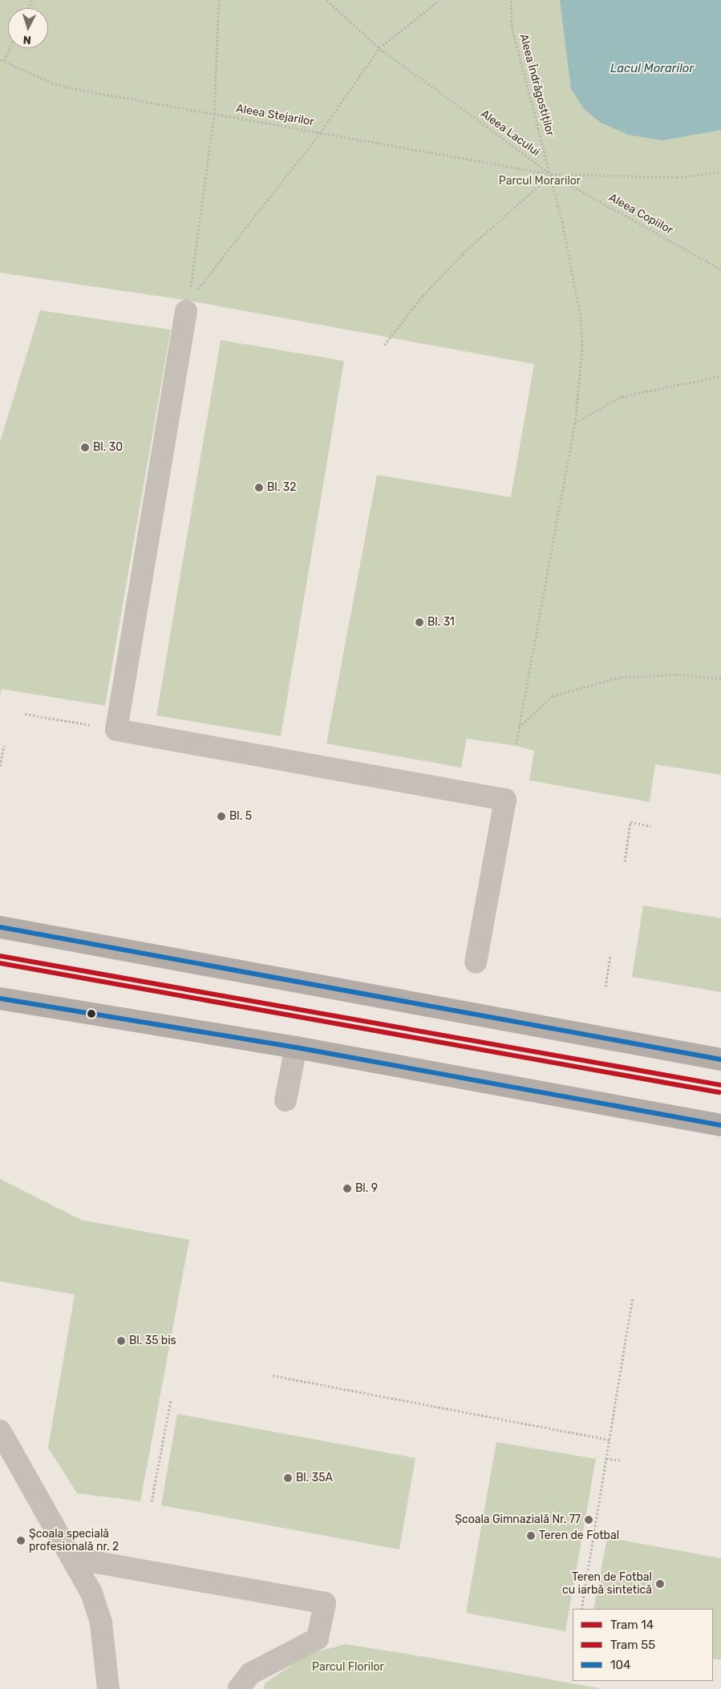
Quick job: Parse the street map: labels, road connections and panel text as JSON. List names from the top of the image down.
{
  "streets": {
    "path": [
      "Aleea Îndrăgostiților",
      "Aleea Stejarilor",
      "Aleea Lacului",
      "Aleea Copiilor"
    ]
  },
  "crossings": [
    ["Aleea Îndrăgostiților", "Aleea Stejarilor"],
    ["Aleea Îndrăgostiților", "Aleea Lacului"],
    ["Aleea Îndrăgostiților", "Aleea Copiilor"],
    ["Aleea Stejarilor", "Aleea Lacului"],
    ["Aleea Stejarilor", "Aleea Copiilor"],
    ["Aleea Lacului", "Aleea Copiilor"]
  ],
  "water": ["Lacul Morarilor"],
  "parks": ["Parcul Morarilor", "Parcul Florilor"],
  "places": [
    "Bl. 30",
    "Bl. 32",
    "Bl. 31",
    "Bl. 5",
    "Bl. 9",
    "Bl. 35 bis",
    "Bl. 35A",
    "Școala Gimnazială Nr. 77",
    "Teren de Fotbal",
    "Şcoala specială profesională nr. 2",
    "Teren de Fotbal cu iarbă sintetică"
  ],
  "lines": ["transit line 104", "tram line 14", "tram line 55"],
  "legend": ["Tram 14", "Tram 55", "104"],
  "north": "bottom"
}
